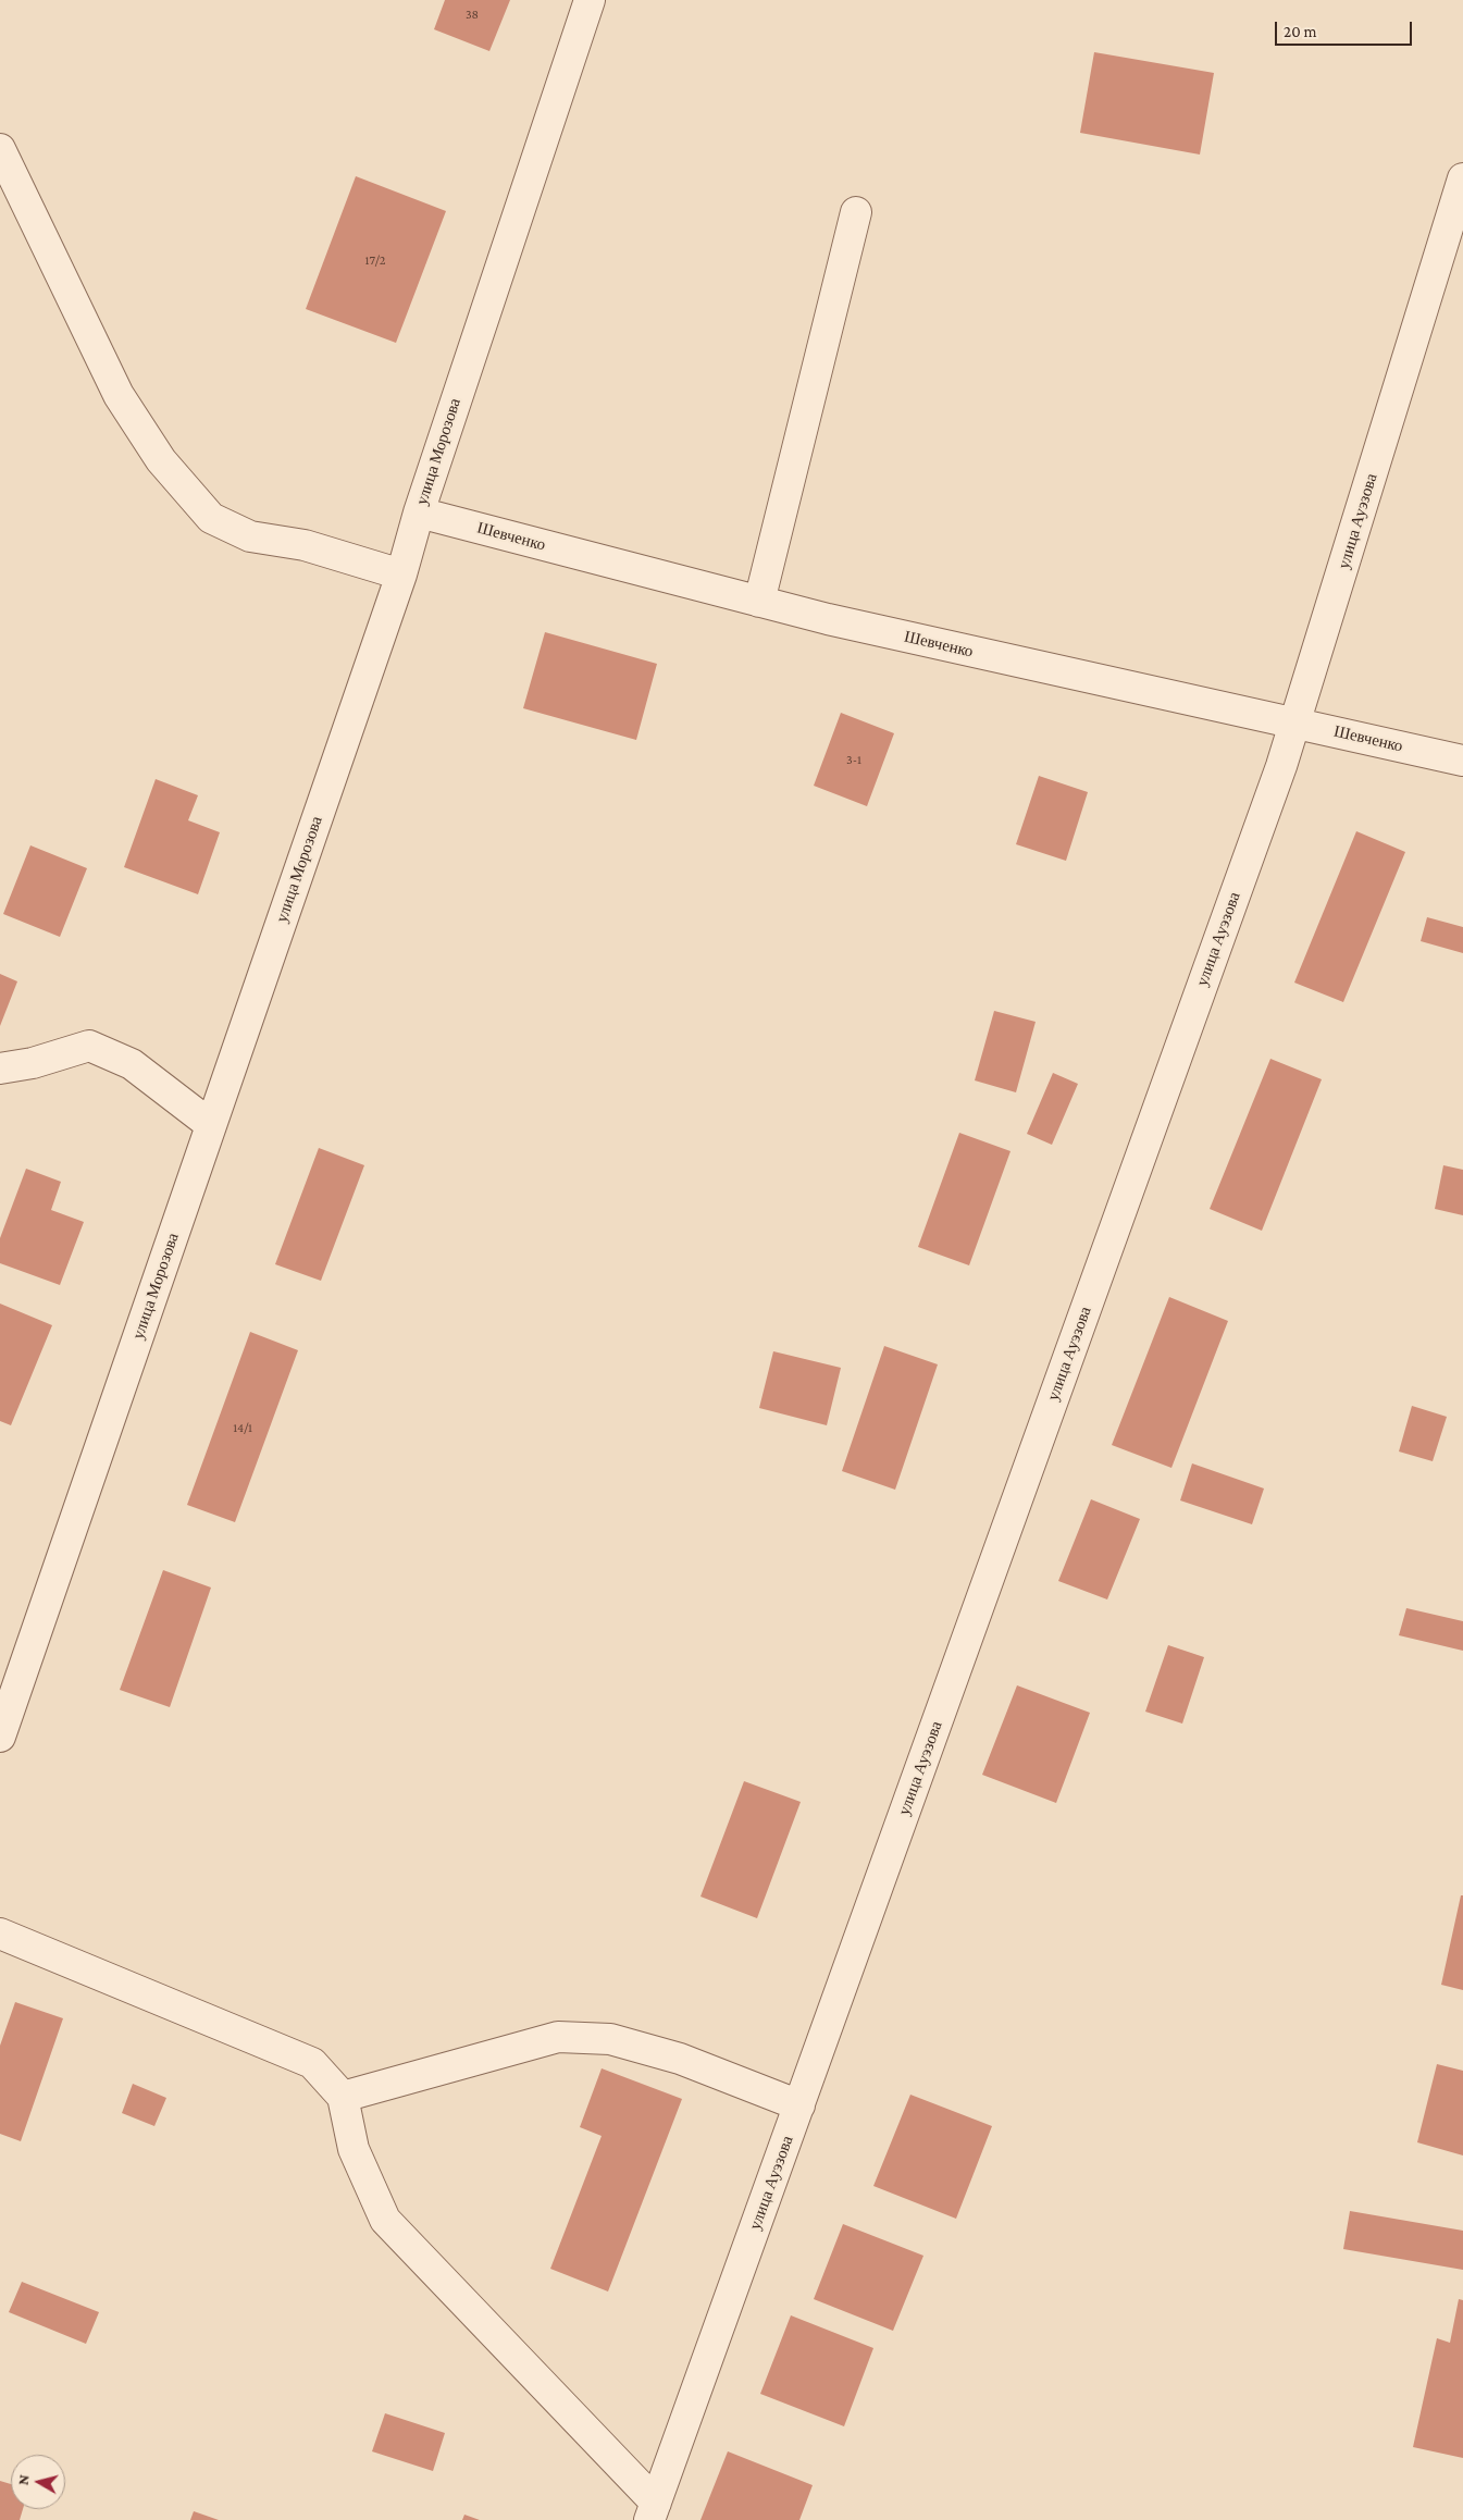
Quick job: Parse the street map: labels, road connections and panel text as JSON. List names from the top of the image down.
{
  "streets": {
    "street": ["улица Морозова", "улица Ауэзова", "Шевченко"]
  },
  "crossings": [
    ["улица Морозова", "Шевченко"],
    ["улица Ауэзова", "Шевченко"]
  ],
  "house_numbers": [
    "38",
    "17/2",
    "3-1",
    "14/1"
  ],
  "scale_bar": "20 m",
  "north": "left"
}
